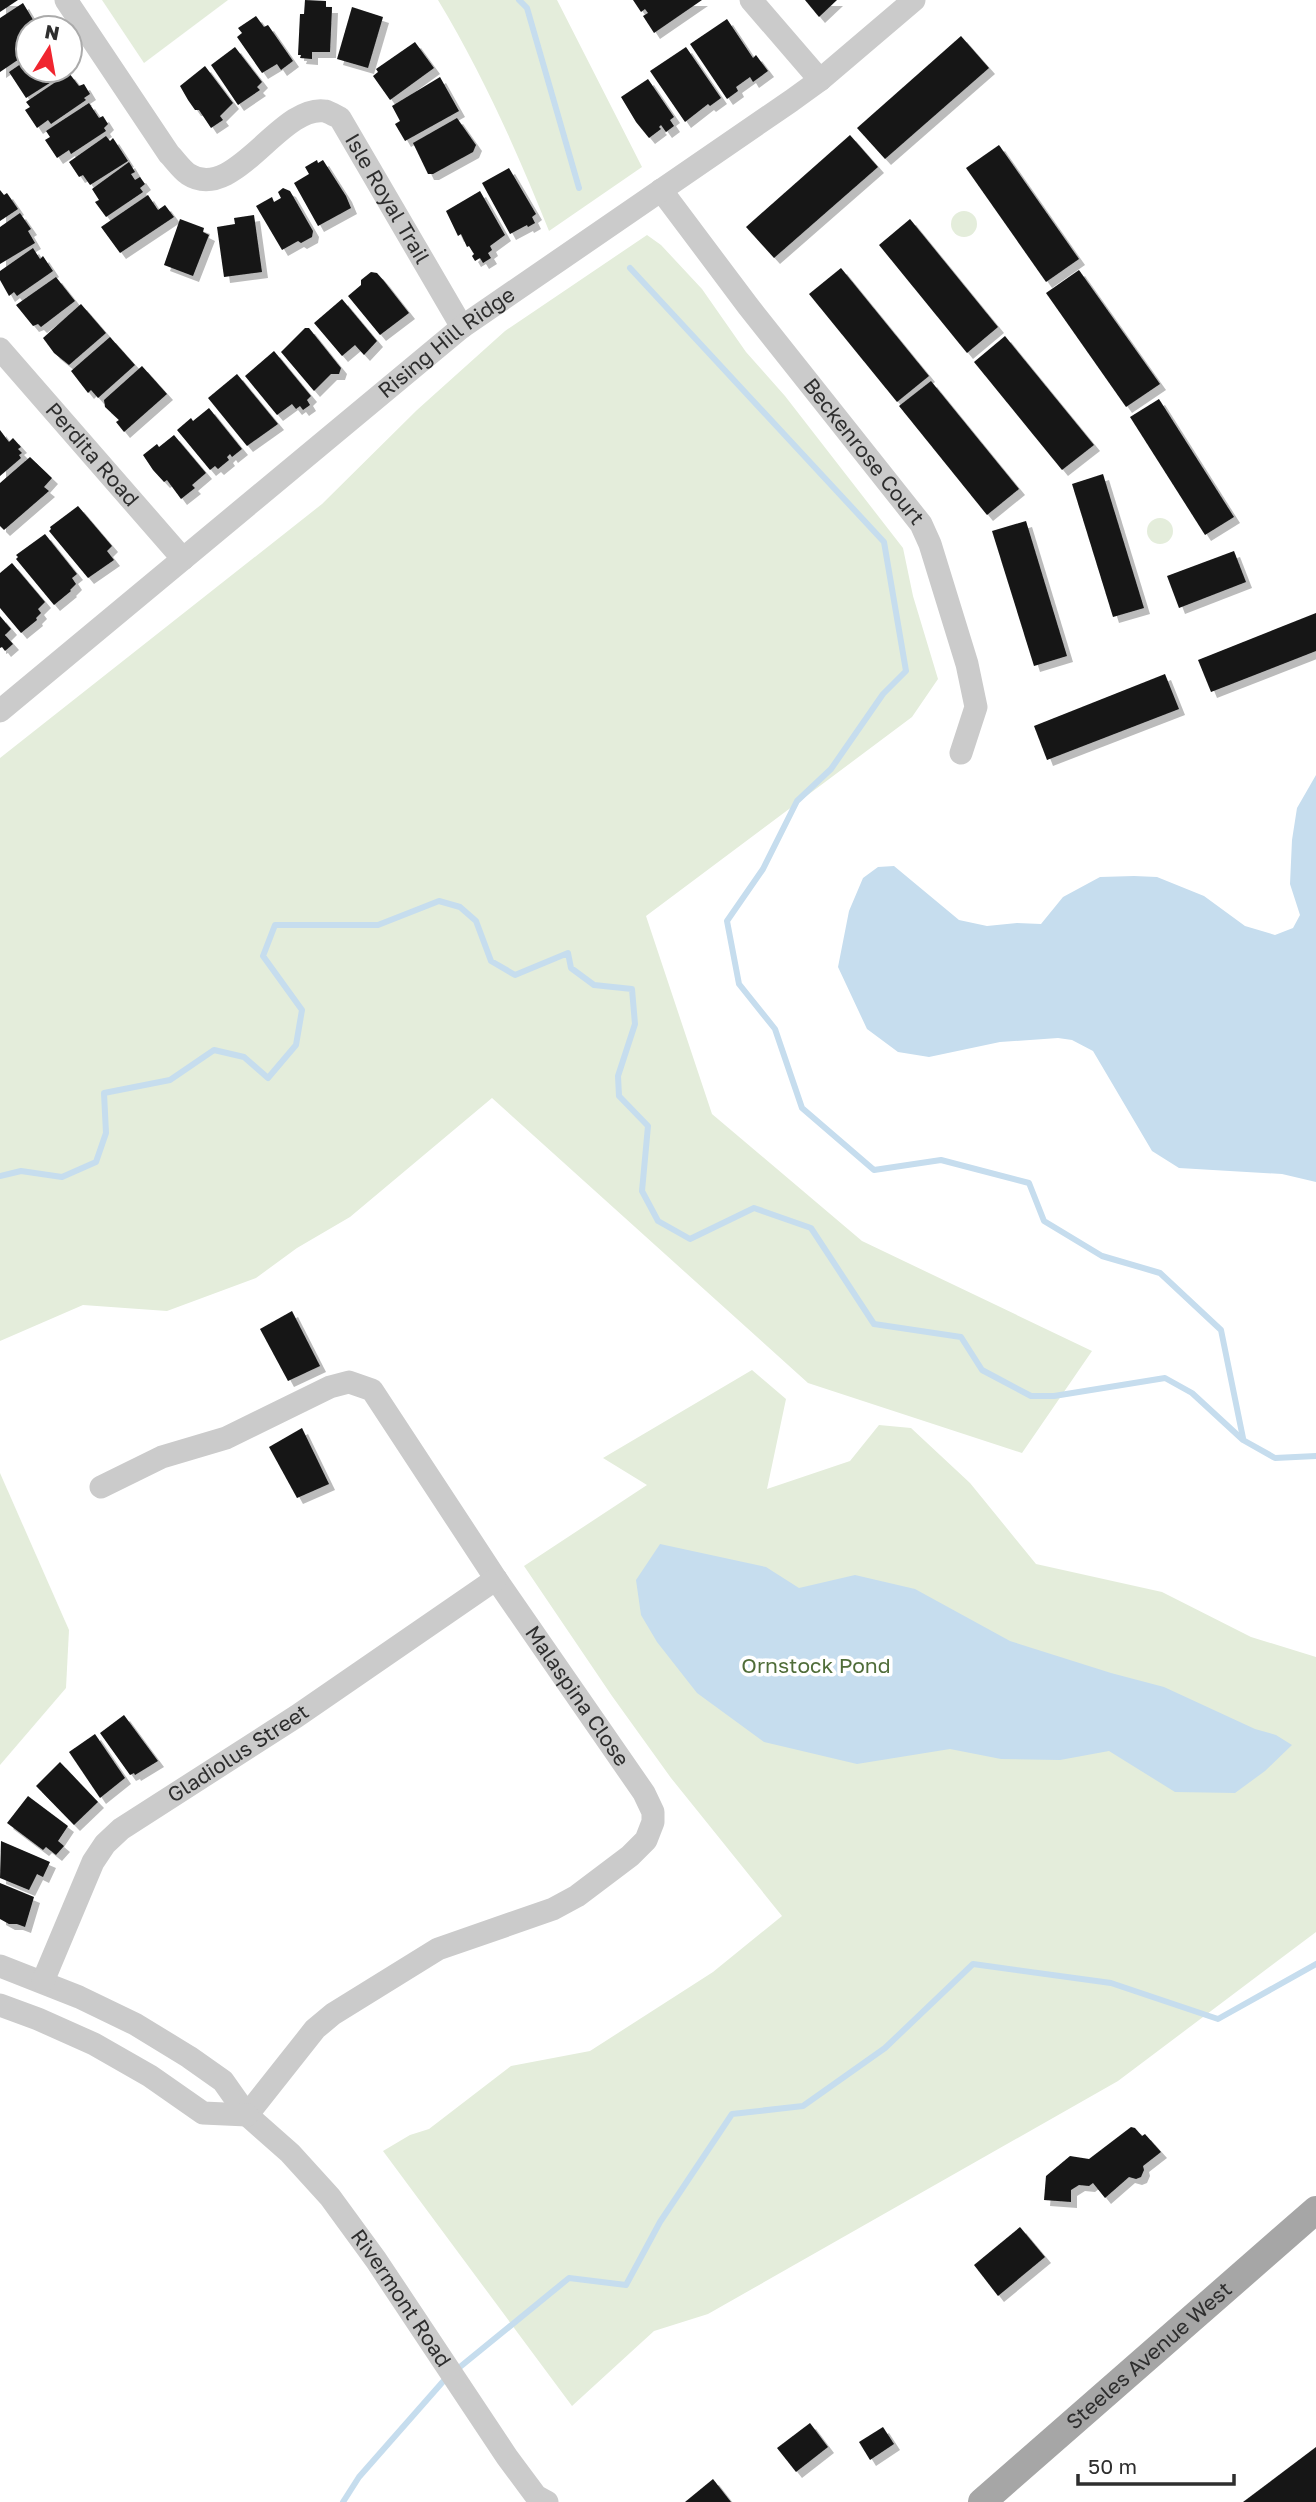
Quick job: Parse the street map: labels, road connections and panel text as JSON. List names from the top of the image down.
{
  "streets": {
    "main road": ["Steeles Avenue West"],
    "street": [
      "Isle Royal Trail",
      "Rising Hill Ridge",
      "Beckenrose Court",
      "Perdita Road",
      "Malaspina Close",
      "Gladiolus Street",
      "Rivermont Road"
    ]
  },
  "crossings": [
    ["Isle Royal Trail", "Rising Hill Ridge"],
    ["Rising Hill Ridge", "Beckenrose Court"],
    ["Rising Hill Ridge", "Perdita Road"],
    ["Malaspina Close", "Gladiolus Street"],
    ["Malaspina Close", "Rivermont Road"],
    ["Gladiolus Street", "Rivermont Road"]
  ],
  "parks": ["Ornstock Pond"],
  "scale_bar": "50 m",
  "north": "top"
}
